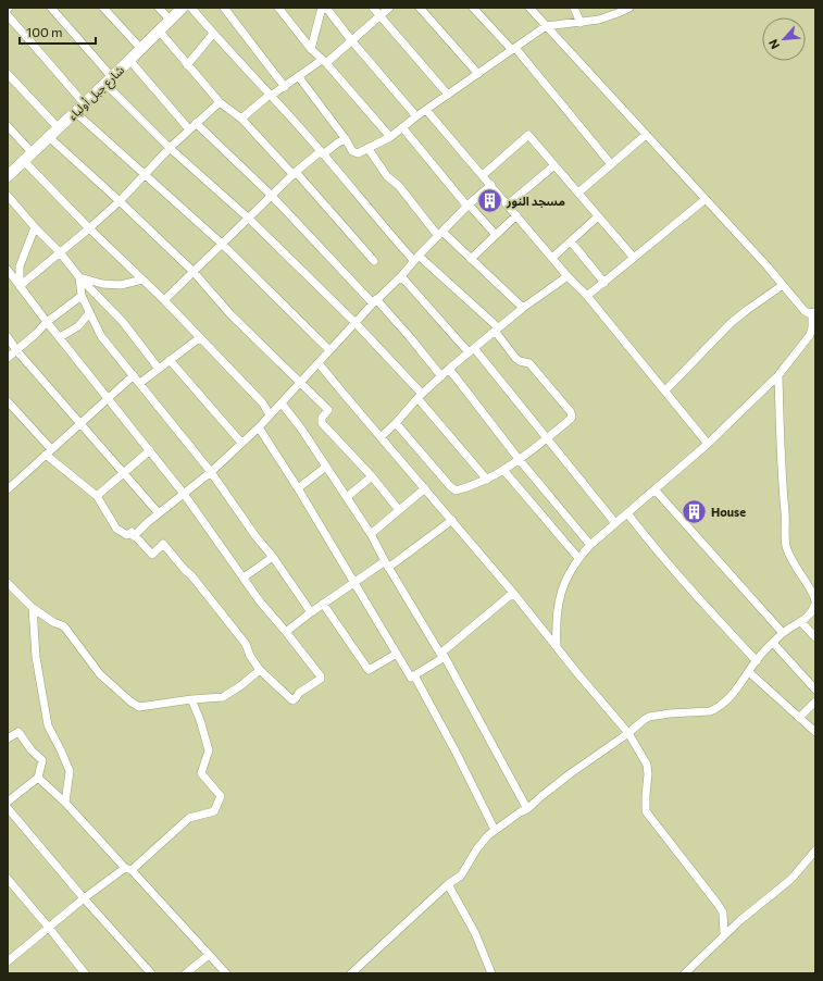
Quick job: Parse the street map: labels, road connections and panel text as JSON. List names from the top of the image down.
{
  "streets": {
    "highway": ["شارع جبل أولياء"]
  },
  "places": {
    "building": ["مسجد النور", "House"]
  },
  "scale_bar": "100 m",
  "north": "bottom left"
}
